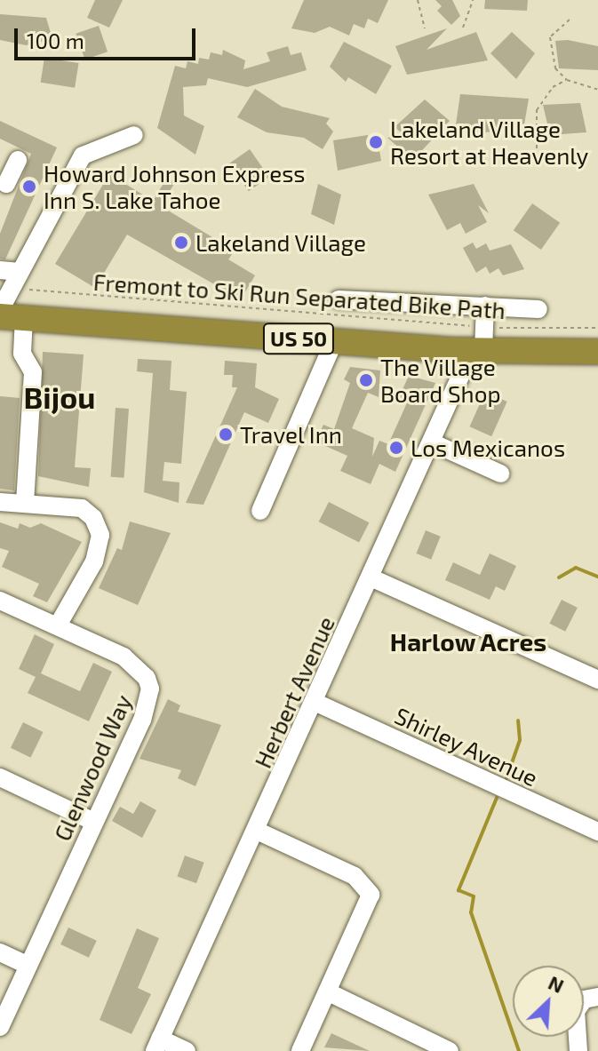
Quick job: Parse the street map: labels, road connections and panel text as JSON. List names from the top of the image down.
{
  "streets": {
    "highway": ["US 50"],
    "street": ["Herbert Avenue", "Shirley Avenue", "Glenwood Way"],
    "path": ["Fremont to Ski Run Separated Bike Path"]
  },
  "crossings": [
    ["Fremont to Ski Run Separated Bike Path", "US 50"],
    ["Fremont to Ski Run Separated Bike Path", "Herbert Avenue"],
    ["US 50", "Herbert Avenue"],
    ["Herbert Avenue", "Shirley Avenue"]
  ],
  "districts": ["Bijou", "Harlow Acres"],
  "places": [
    "Lakeland Village Resort at Heavenly",
    "Howard Johnson Express Inn S. Lake Tahoe",
    "Lakeland Village",
    "The Village Board Shop",
    "Travel Inn",
    "Los Mexicanos"
  ],
  "scale_bar": "100 m",
  "north": "top right"
}
